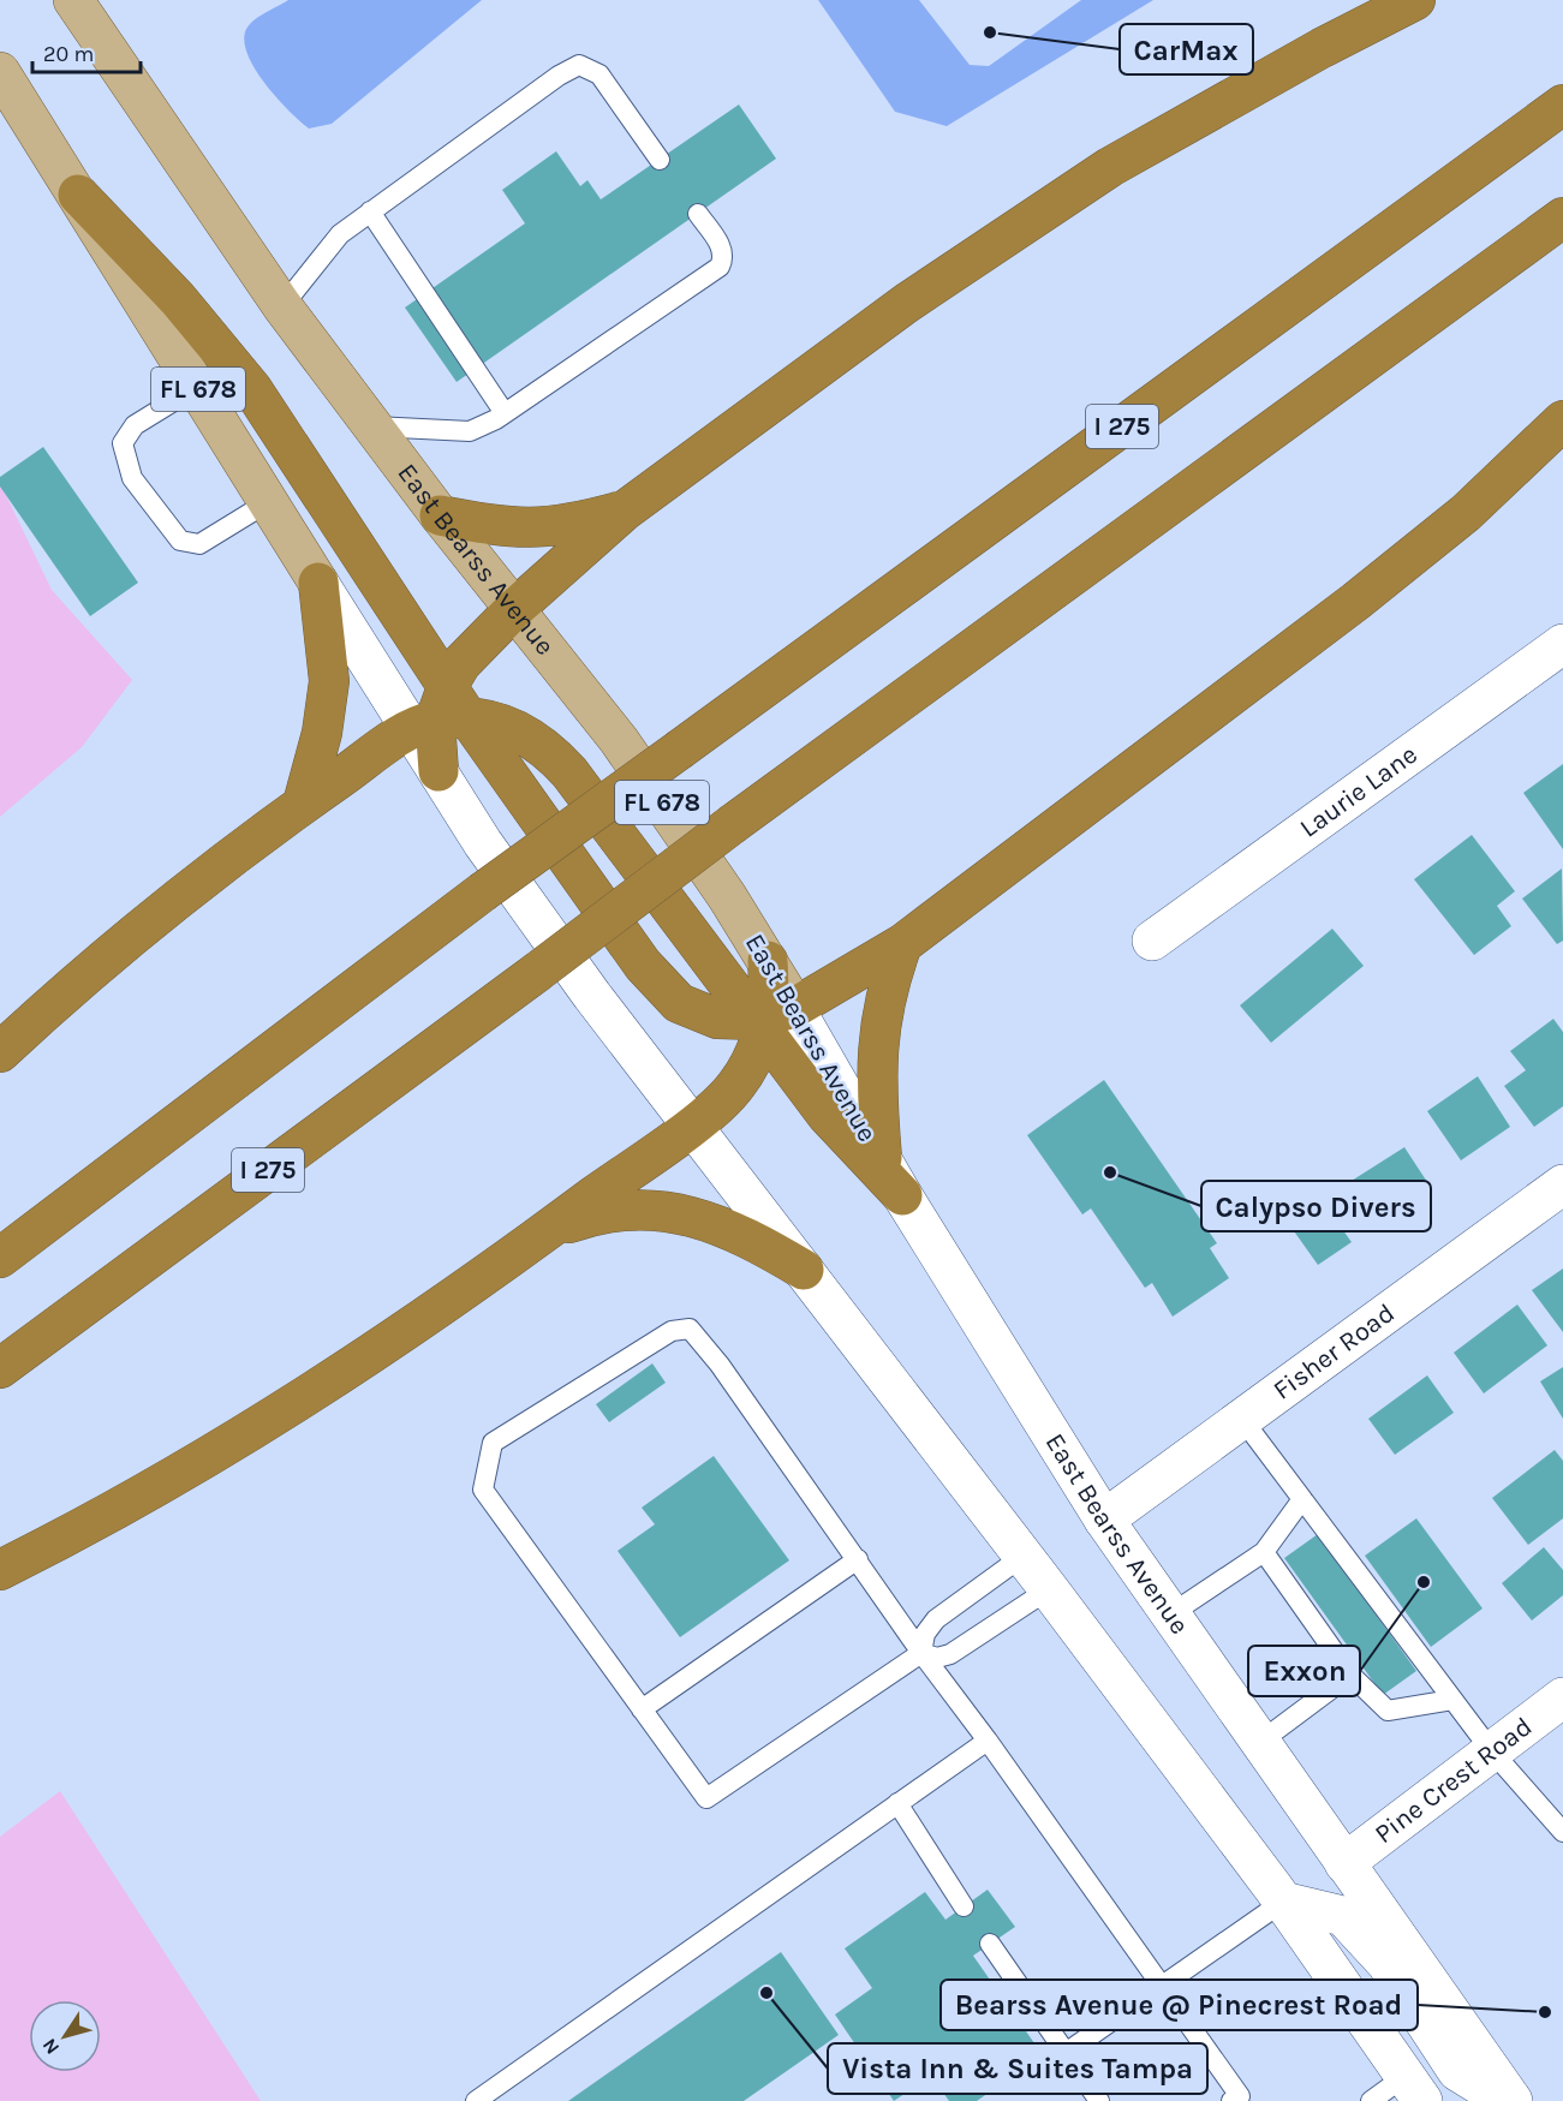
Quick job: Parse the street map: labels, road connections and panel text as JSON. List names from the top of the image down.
{
  "streets": {
    "highway": ["I 275"],
    "main road": [
      "FL 678",
      "East Bearss Avenue",
      "Laurie Lane",
      "Fisher Road",
      "Pine Crest Road"
    ]
  },
  "crossings": [
    ["East Bearss Avenue", "Fisher Road"],
    ["East Bearss Avenue", "Pine Crest Road"]
  ],
  "places": [
    "CarMax",
    "Calypso Divers",
    "Exxon",
    "Vista Inn & Suites Tampa",
    "Bearss Avenue @ Pinecrest Road"
  ],
  "scale_bar": "20 m",
  "north": "bottom left"
}
